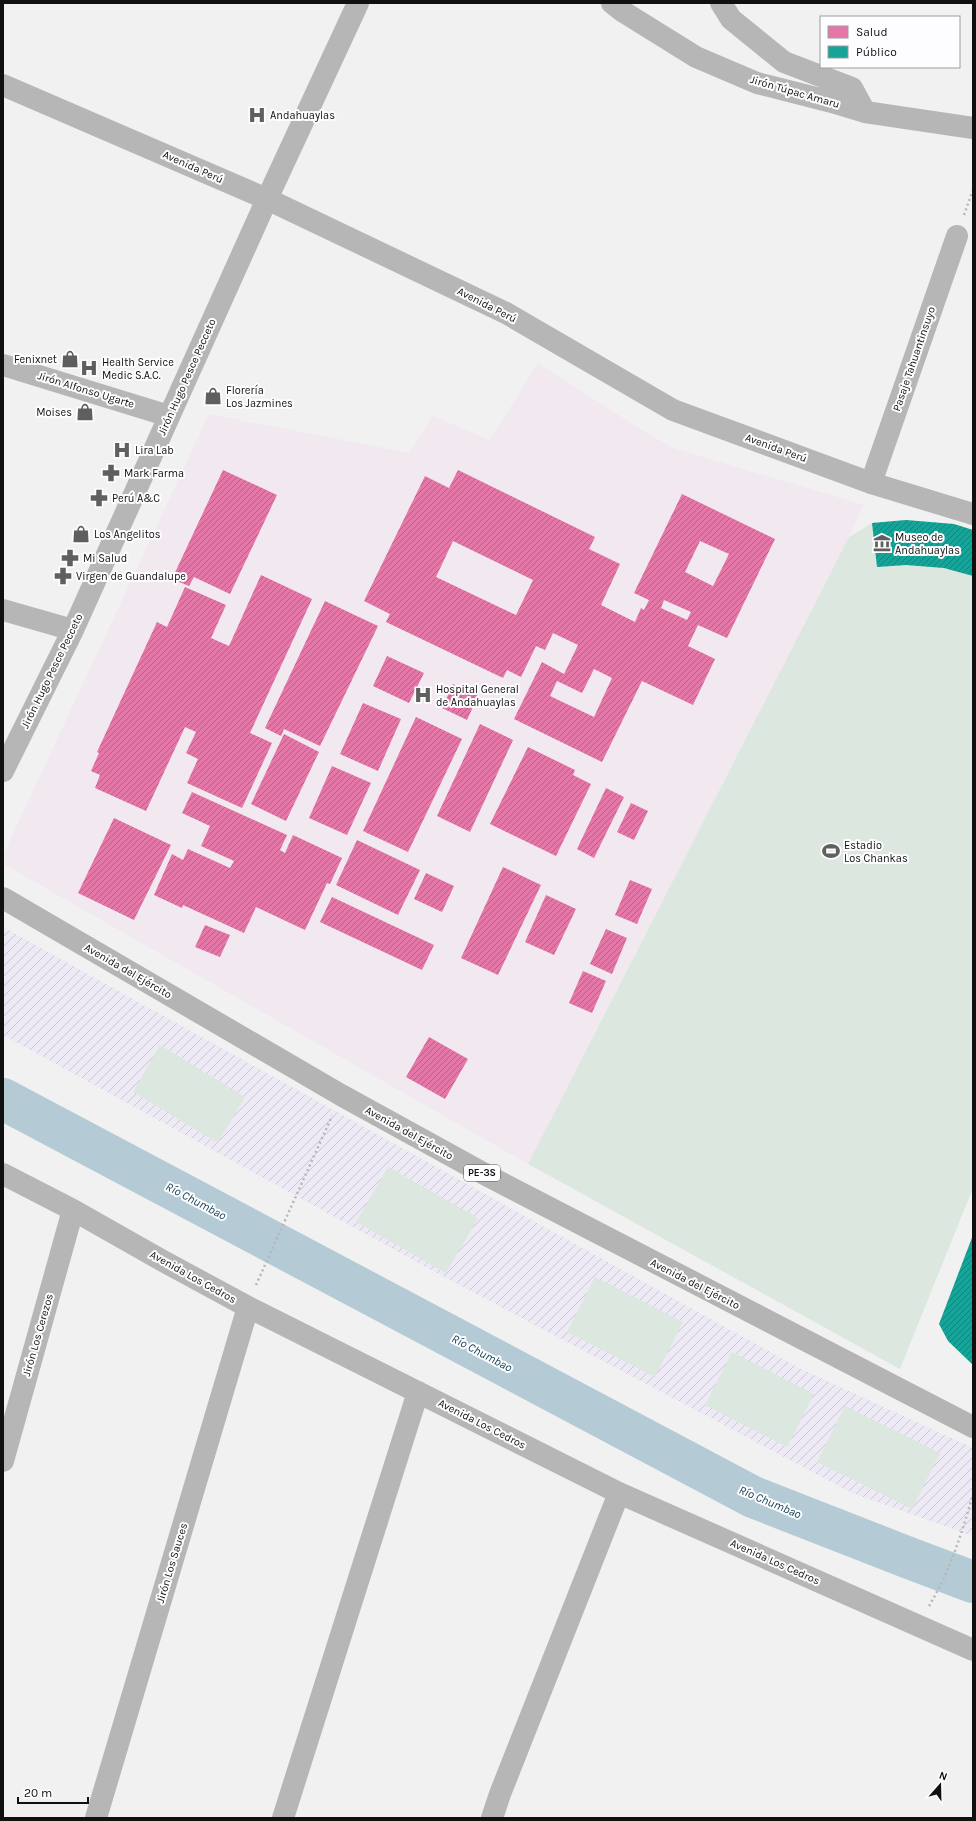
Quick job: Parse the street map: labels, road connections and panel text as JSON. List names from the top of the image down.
{
  "streets": {
    "highway": ["Avenida del Ejército", "PE-3S"],
    "street": [
      "Jirón Túpac Amaru",
      "Avenida Perú",
      "Pasaje Tahuantinsuyo",
      "Jirón Hugo Pesce Pecceto",
      "Jirón Alfonso Ugarte",
      "Avenida Los Cedros",
      "Jirón Los Cerezos",
      "Jirón Los Sauces"
    ]
  },
  "crossings": [
    ["Avenida Perú", "Pasaje Tahuantinsuyo"],
    ["Avenida Perú", "Jirón Hugo Pesce Pecceto"],
    ["Jirón Hugo Pesce Pecceto", "Jirón Alfonso Ugarte"],
    ["Avenida Los Cedros", "Jirón Los Cerezos"],
    ["Avenida Los Cedros", "Jirón Los Sauces"]
  ],
  "water": ["Río Chumbao"],
  "places": {
    "hospital": [
      "Andahuaylas",
      "Health Service Medic S.A.C.",
      "Lira Lab",
      "Hospital General de Andahuaylas"
    ],
    "shop": [
      "Fenixnet",
      "Florería Los Jazmines",
      "Moises",
      "Los Angelitos"
    ],
    "pharmacy": [
      "Mark Farma",
      "Perú A&C",
      "Mi Salud",
      "Virgen de Guandalupe"
    ],
    "museum": ["Museo de Andahuaylas"],
    "sports": ["Estadio Los Chankas"]
  },
  "legend": ["Salud", "Público"],
  "scale_bar": "20 m",
  "north": "top"
}
